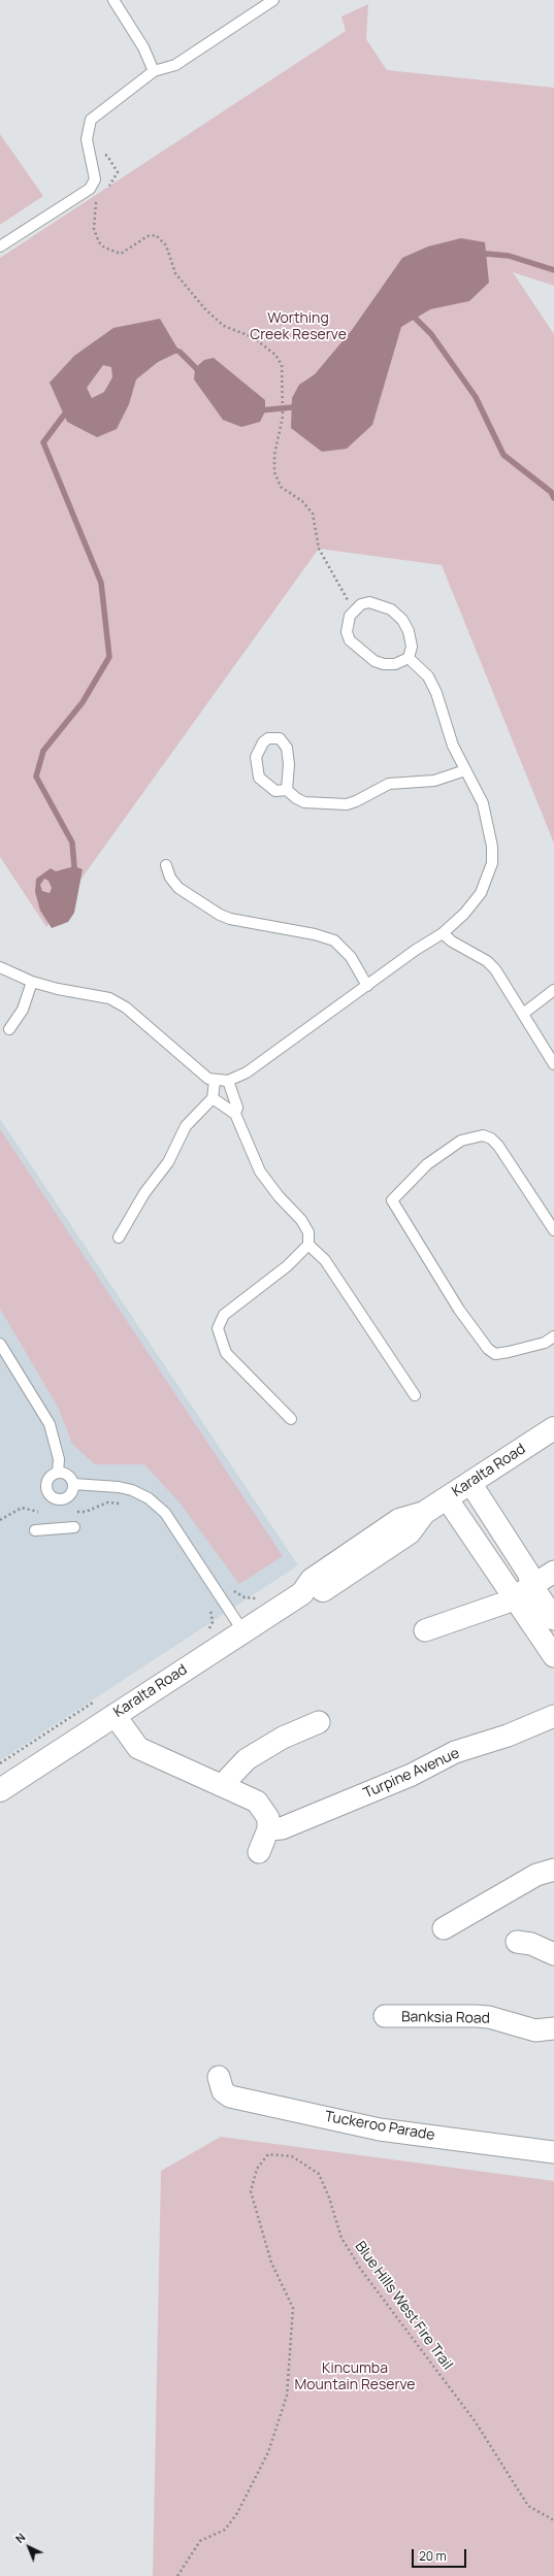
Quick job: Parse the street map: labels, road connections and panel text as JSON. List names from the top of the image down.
{
  "streets": {
    "street": [
      "Karalta Road",
      "Turpine Avenue",
      "Banksia Road",
      "Tuckeroo Parade"
    ],
    "path": ["Blue Hills West Fire Trail"]
  },
  "parks": ["Worthing Creek Reserve", "Kincumba Mountain Reserve"],
  "scale_bar": "20 m",
  "north": "top left"
}
